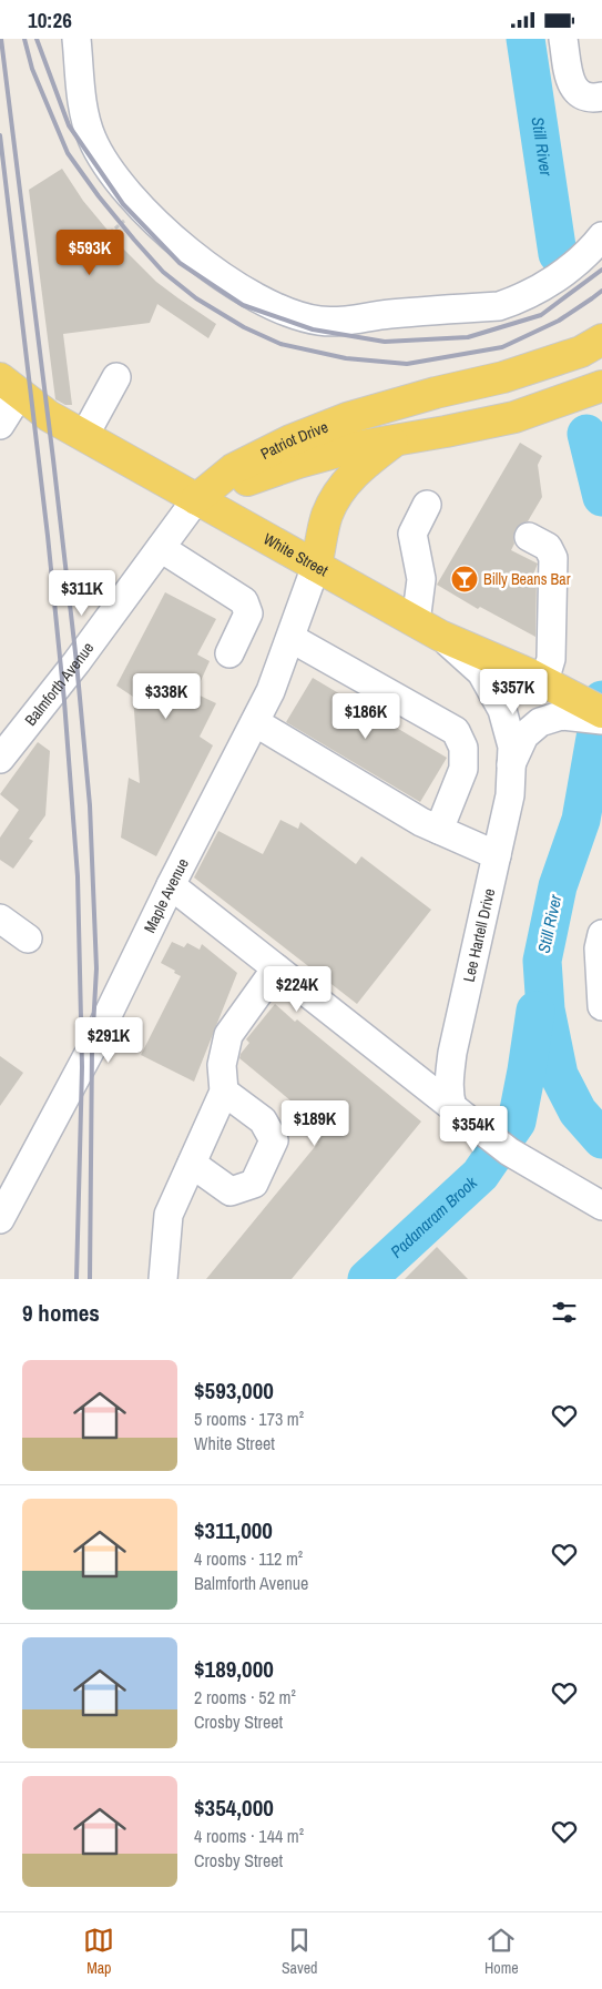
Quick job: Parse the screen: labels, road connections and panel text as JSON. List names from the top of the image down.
{
  "streets": {
    "main road": ["Patriot Drive", "White Street"],
    "street": ["Balmforth Avenue", "Maple Avenue", "Lee Hartell Drive"]
  },
  "crossings": [
    ["Patriot Drive", "White Street"],
    ["Patriot Drive", "Balmforth Avenue"],
    ["Patriot Drive", "Maple Avenue"],
    ["White Street", "Balmforth Avenue"],
    ["White Street", "Maple Avenue"],
    ["White Street", "Lee Hartell Drive"]
  ],
  "water": ["Still River", "Padanaram Brook"],
  "places": {
    "bar": ["Billy Beans Bar"]
  },
  "page": {
    "status": "10:26",
    "price": [
      "$593K",
      "$311K",
      "$357K",
      "$338K",
      "$186K",
      "$224K",
      "$291K",
      "$189K",
      "$354K"
    ],
    "heading": "9 homes",
    "list": [
      {
        "name": "$593,000",
        "note": "5 rooms · 173 m² · White Street"
      },
      {
        "name": "$311,000",
        "note": "4 rooms · 112 m² · Balmforth Avenue"
      },
      {
        "name": "$189,000",
        "note": "2 rooms · 52 m² · Crosby Street"
      },
      {
        "name": "$354,000",
        "note": "4 rooms · 144 m² · Crosby Street"
      }
    ],
    "tabs": ["Map", "Saved", "Home"]
  }
}
